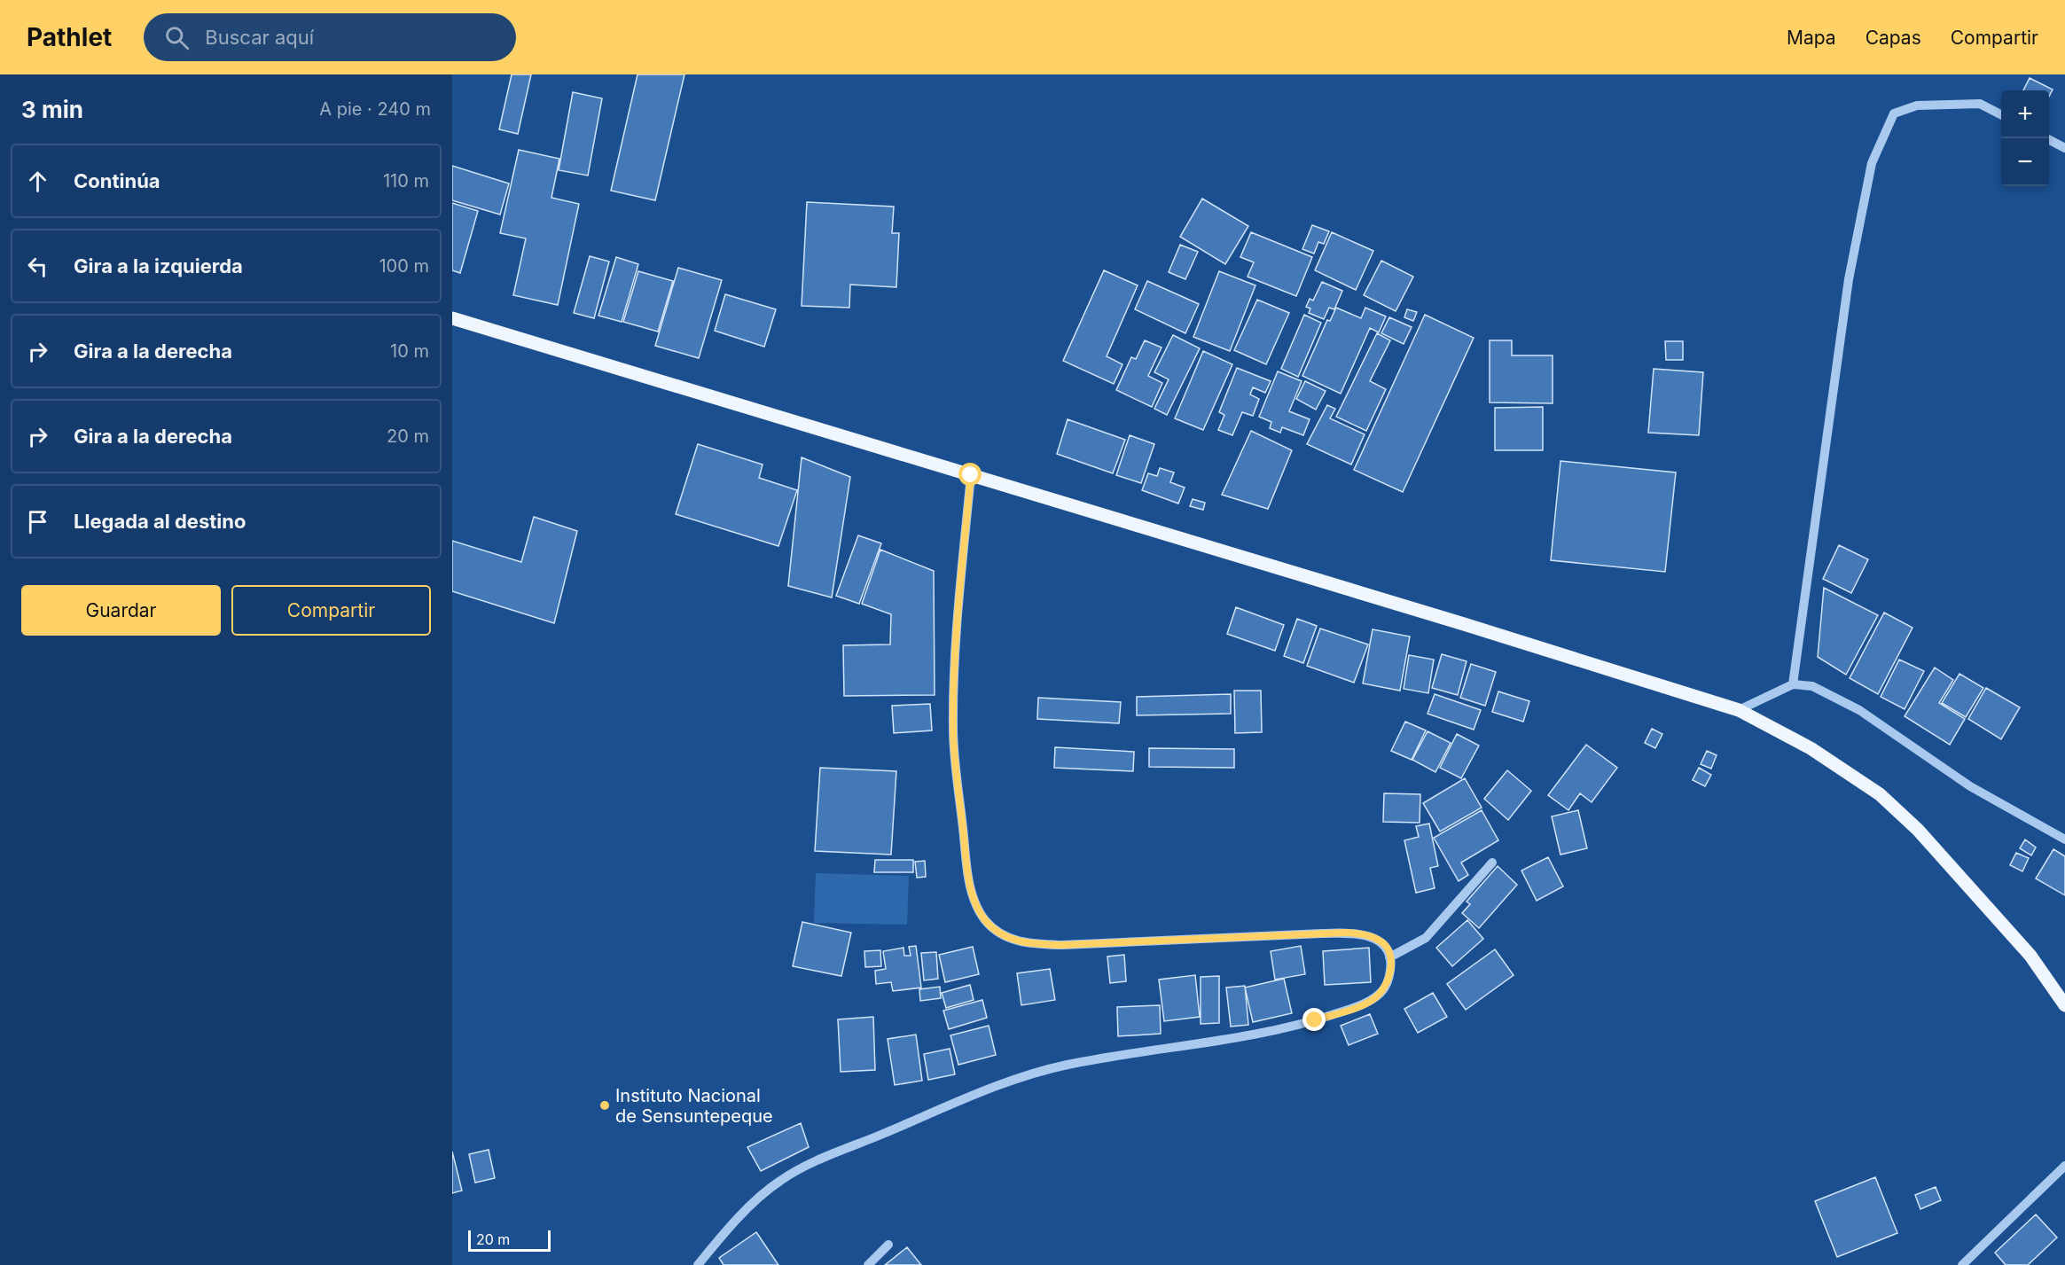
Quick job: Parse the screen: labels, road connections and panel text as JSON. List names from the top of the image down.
{
  "places": ["Instituto Nacional de Sensuntepeque"],
  "scale_bar": "20 m",
  "page": {
    "header": "Pathlet",
    "search": "Buscar aquí",
    "nav": ["Mapa", "Capas", "Compartir"],
    "heading": ["3 min", "A pie · 240 m"],
    "map_buttons": ["+", "−"],
    "list": [
      ["Continúa", "110 m"],
      ["Gira a la izquierda", "100 m"],
      ["Gira a la derecha", "10 m"],
      ["Gira a la derecha", "20 m"],
      "Llegada al destino"
    ],
    "buttons": ["Guardar", "Compartir"],
    "scale": "20 m"
  }
}
